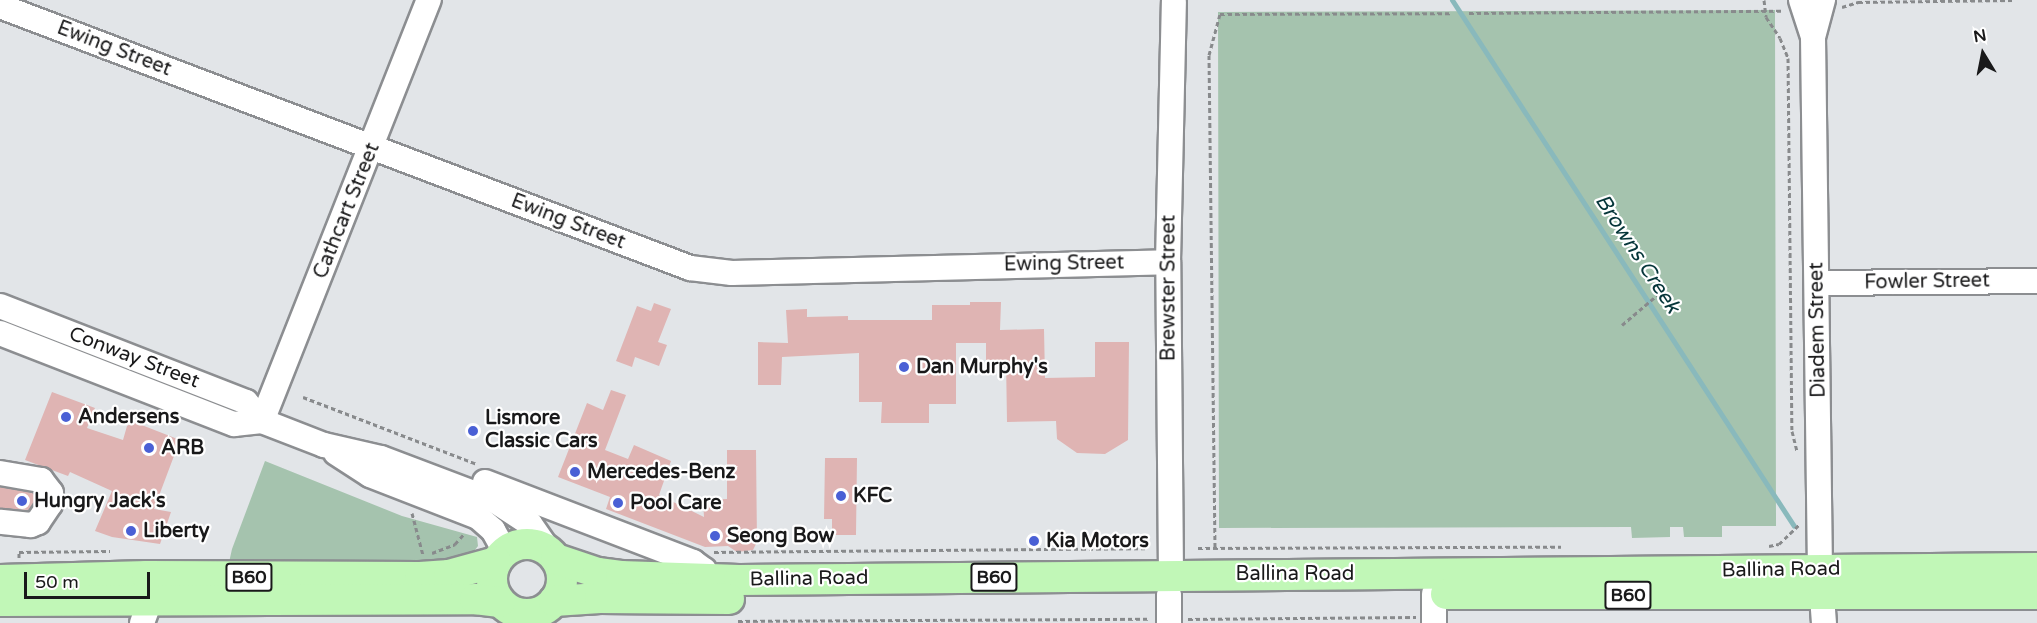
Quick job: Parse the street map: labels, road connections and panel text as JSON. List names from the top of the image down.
{
  "streets": {
    "main road": ["Ballina Road", "B60"],
    "street": [
      "Ewing Street",
      "Cathcart Street",
      "Fowler Street",
      "Brewster Street",
      "Diadem Street",
      "Conway Street"
    ]
  },
  "crossings": [
    ["Ewing Street", "Cathcart Street"],
    ["Ewing Street", "Brewster Street"],
    ["Cathcart Street", "Conway Street"],
    ["Fowler Street", "Diadem Street"],
    ["Brewster Street", "Ballina Road"],
    ["Diadem Street", "Ballina Road"],
    ["Conway Street", "Ballina Road"],
    ["Conway Street", "B60"],
    ["Ballina Road", "B60"]
  ],
  "water": ["Browns Creek"],
  "places": [
    "Dan Murphy's",
    "Andersens",
    "Lismore Classic Cars",
    "ARB",
    "Mercedes-Benz",
    "KFC",
    "Hungry Jack's",
    "Pool Care",
    "Liberty",
    "Seong Bow",
    "Kia Motors"
  ],
  "scale_bar": "50 m",
  "north": "top"
}
